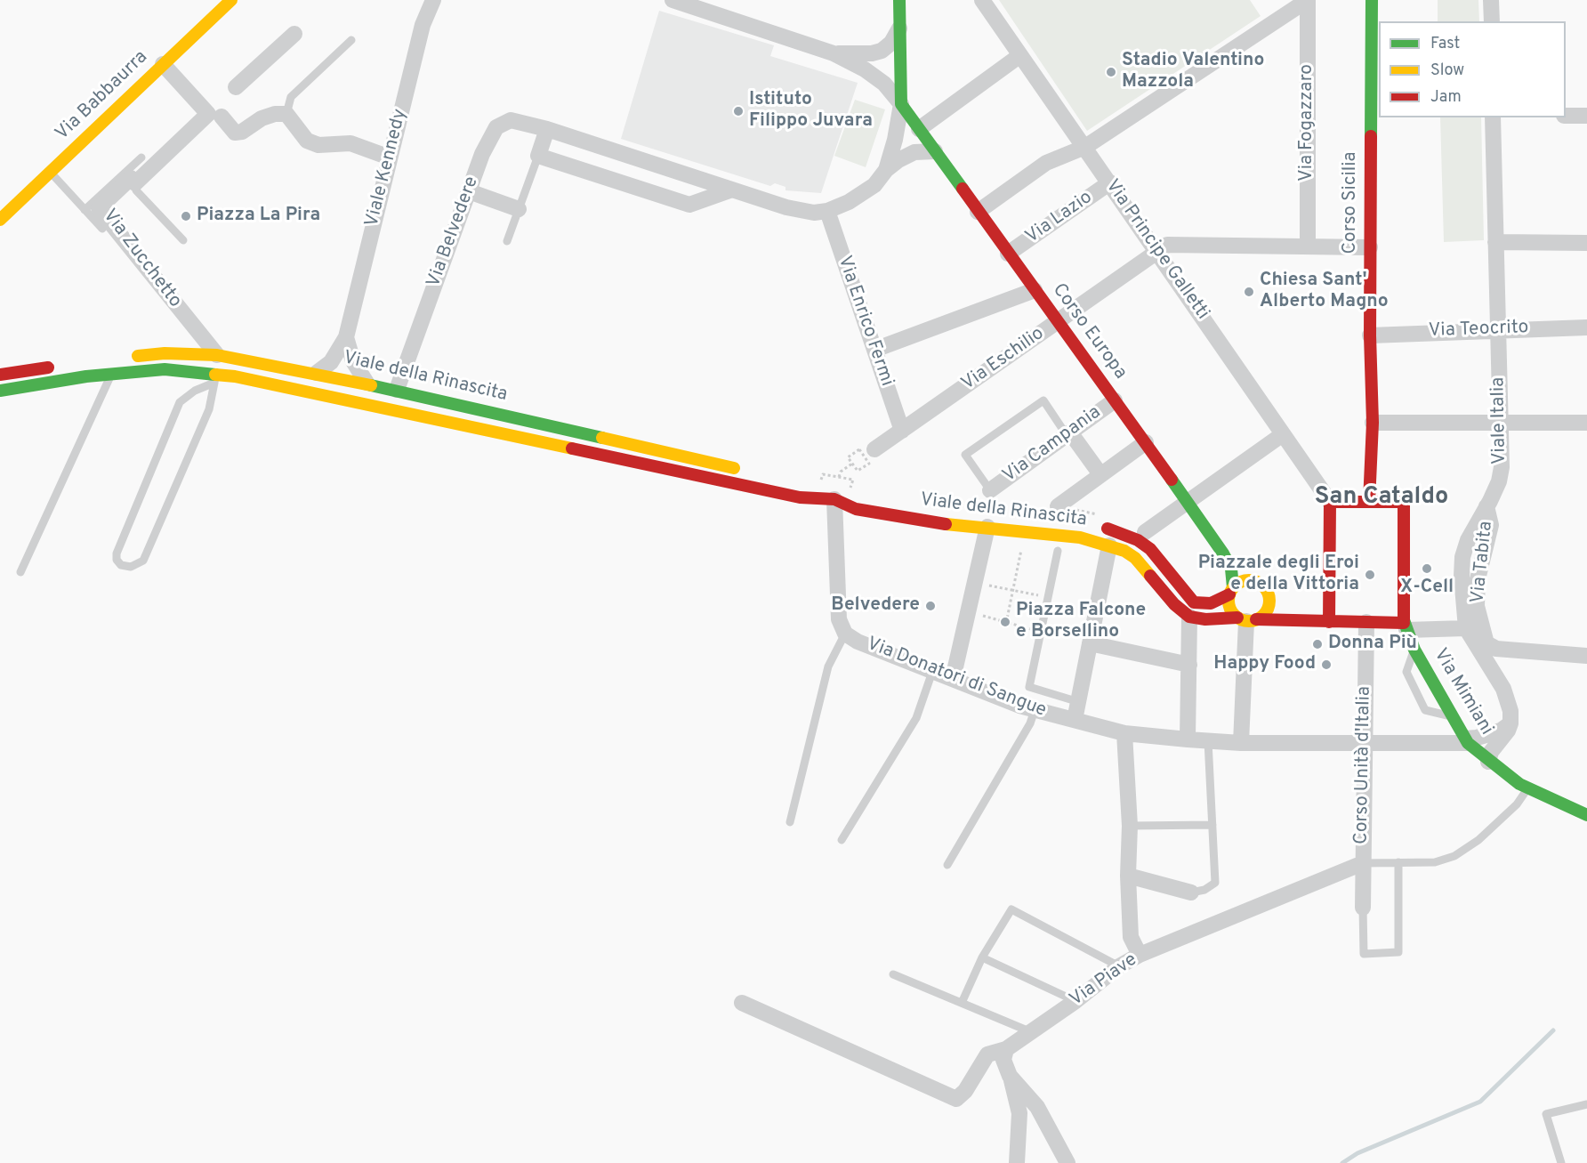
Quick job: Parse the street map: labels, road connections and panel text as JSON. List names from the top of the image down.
{
  "streets": {
    "street": [
      "Via Babbaurra",
      "Via Fogazzaro",
      "Viale Kennedy",
      "Corso Sicilia",
      "Via Lazio",
      "Via Belvedere",
      "Via Principe Galletti",
      "Via Zucchetto",
      "Via Enrico Fermi",
      "Via Teocrito",
      "Corso Europa",
      "Via Eschilio",
      "Viale della Rinascita",
      "Viale Italia",
      "Via Campania",
      "Via Tabita",
      "Via Donatori di Sangue",
      "Via Mimiani",
      "Corso Unità d'Italia",
      "Via Piave"
    ]
  },
  "crossings": [
    ["Via Babbaurra", "Via Zucchetto"],
    ["Viale Kennedy", "Viale della Rinascita"],
    ["Corso Sicilia", "Via Teocrito"],
    ["Via Lazio", "Via Principe Galletti"],
    ["Via Lazio", "Corso Europa"],
    ["Via Belvedere", "Via Enrico Fermi"],
    ["Via Belvedere", "Viale della Rinascita"],
    ["Via Principe Galletti", "Via Eschilio"],
    ["Via Zucchetto", "Viale della Rinascita"],
    ["Via Enrico Fermi", "Via Eschilio"],
    ["Via Teocrito", "Viale Italia"],
    ["Corso Europa", "Via Eschilio"],
    ["Corso Europa", "Viale della Rinascita"],
    ["Corso Europa", "Via Campania"],
    ["Viale della Rinascita", "Via Donatori di Sangue"],
    ["Viale Italia", "Via Tabita"],
    ["Viale Italia", "Via Donatori di Sangue"],
    ["Via Donatori di Sangue", "Via Mimiani"],
    ["Via Donatori di Sangue", "Corso Unità d'Italia"],
    ["Corso Unità d'Italia", "Via Piave"]
  ],
  "districts": ["San Cataldo"],
  "places": [
    "Stadio Valentino Mazzola",
    "Istituto Filippo Juvara",
    "Piazza La Pira",
    "Chiesa Sant' Alberto Magno",
    "X-Cell",
    "Piazzale degli Eroi e della Vittoria",
    "Belvedere",
    "Piazza Falcone e Borsellino",
    "Donna Più",
    "Happy Food"
  ],
  "legend": ["Fast", "Slow", "Jam"]
}
